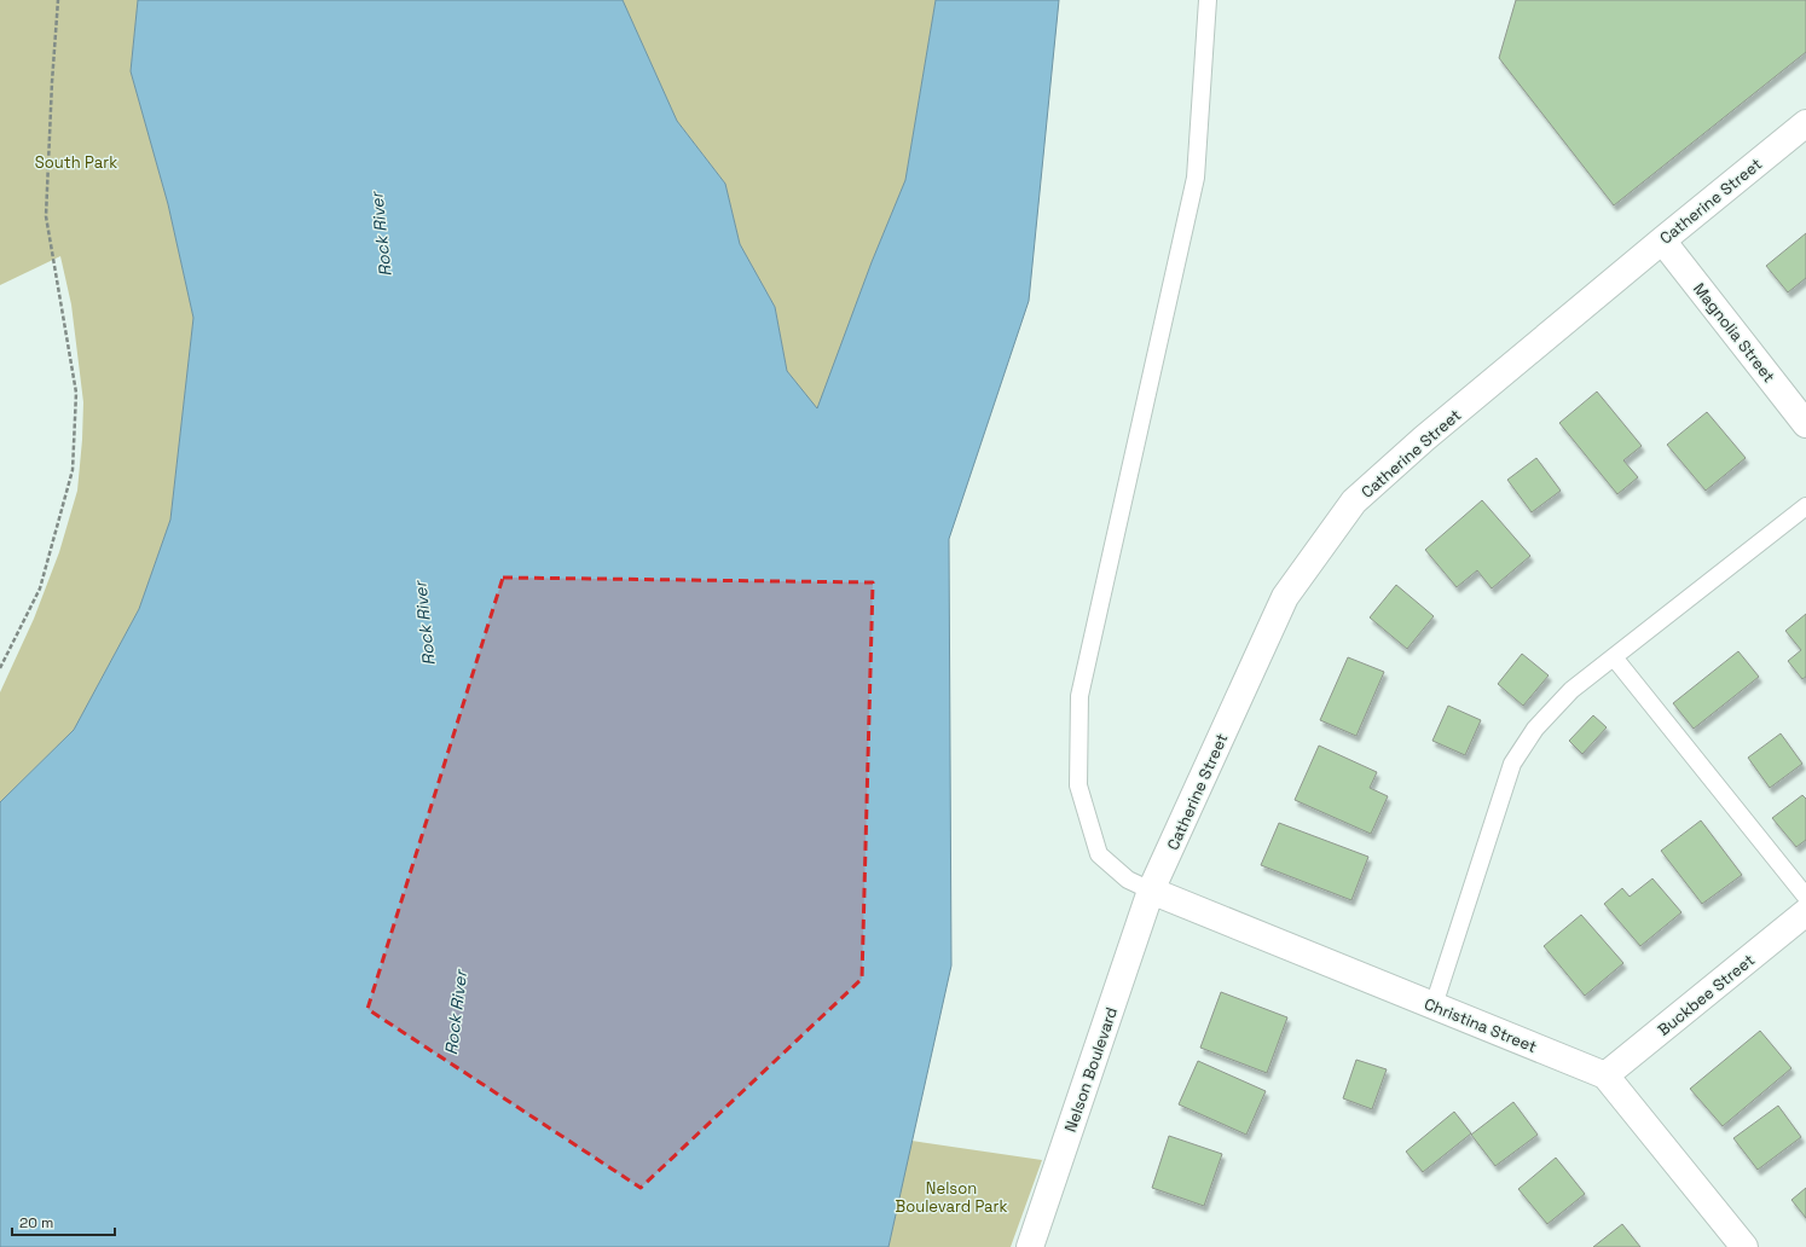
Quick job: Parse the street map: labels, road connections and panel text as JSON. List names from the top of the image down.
{
  "streets": {
    "street": [
      "Catherine Street",
      "Magnolia Street",
      "Buckbee Street",
      "Christina Street",
      "Nelson Boulevard"
    ]
  },
  "crossings": [
    ["Catherine Street", "Magnolia Street"],
    ["Catherine Street", "Christina Street"],
    ["Catherine Street", "Nelson Boulevard"],
    ["Buckbee Street", "Christina Street"],
    ["Christina Street", "Nelson Boulevard"]
  ],
  "water": ["Rock River"],
  "parks": ["South Park", "Nelson Boulevard Park"],
  "scale_bar": "20 m"
}
